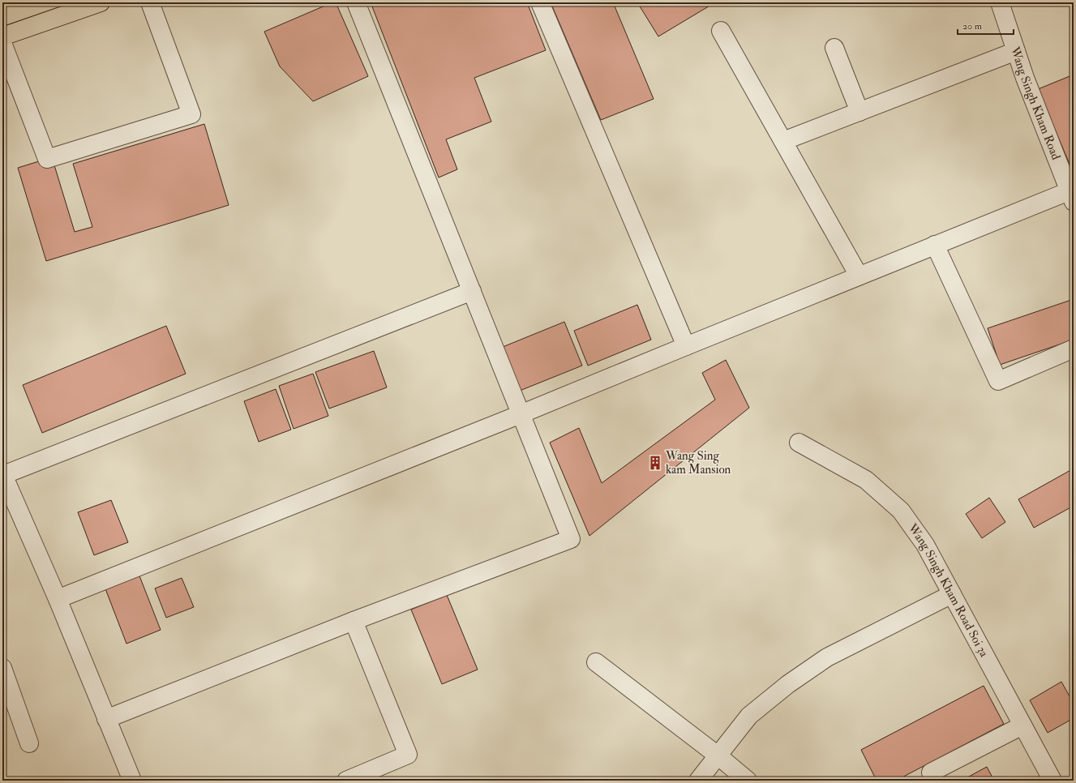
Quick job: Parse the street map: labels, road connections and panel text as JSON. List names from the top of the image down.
{
  "streets": {
    "street": ["Wang Singh Kham Road", "Wang Singh Kham Road Soi 3a"]
  },
  "places": {
    "building": ["Wang Sing kam Mansion"]
  },
  "scale_bar": "20 m"
}
